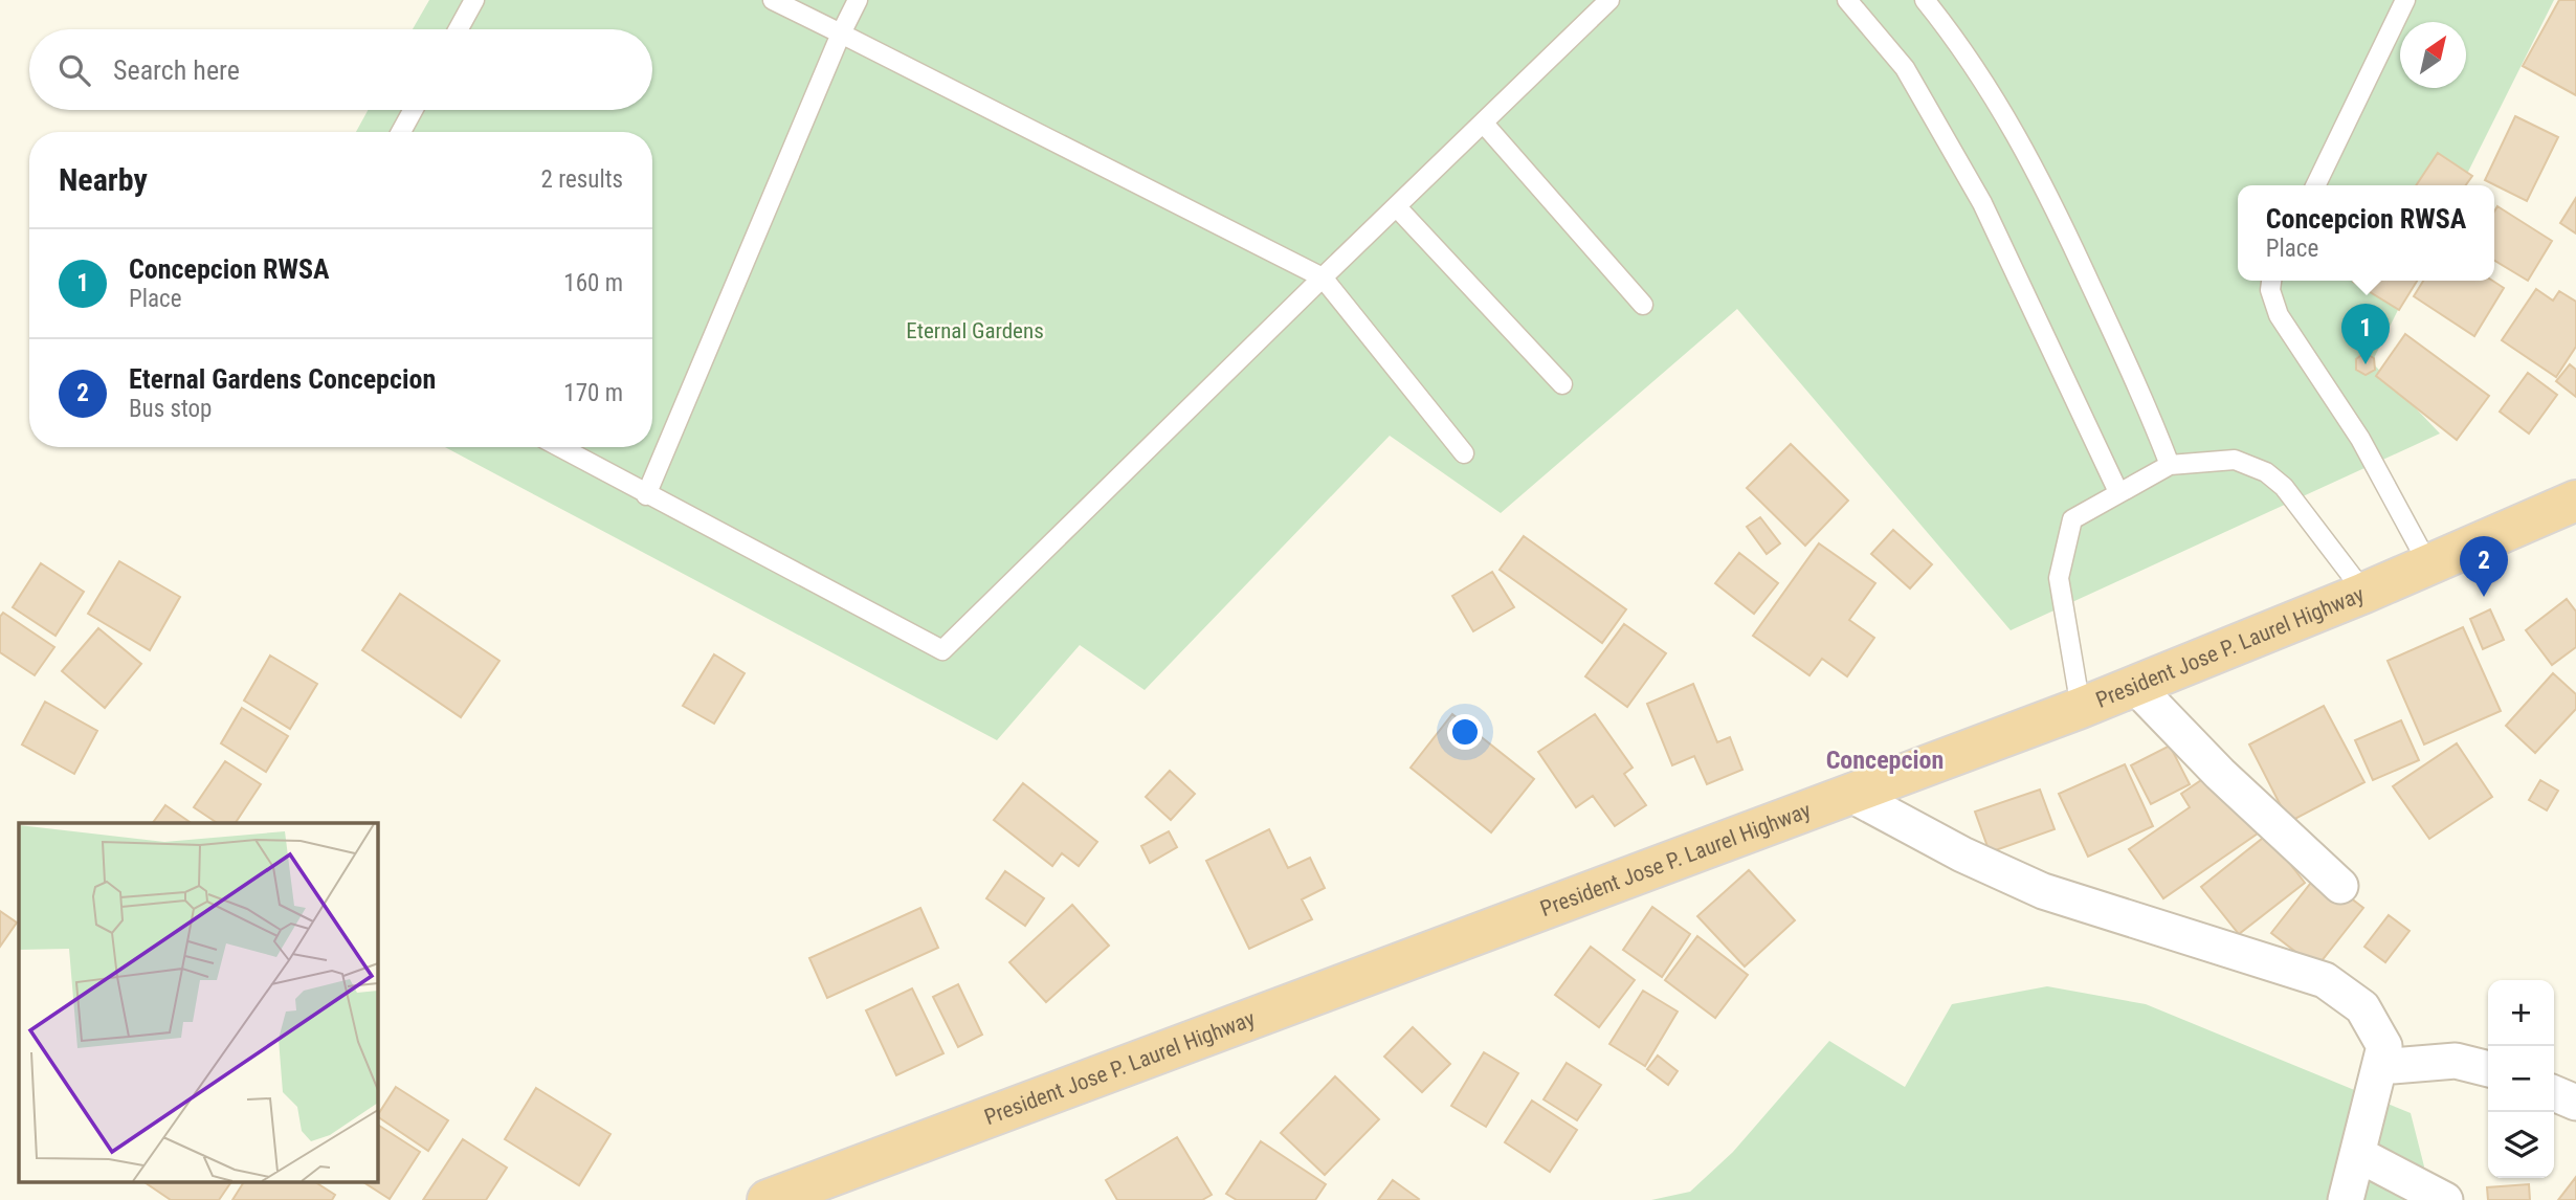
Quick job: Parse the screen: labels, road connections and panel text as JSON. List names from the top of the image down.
{
  "streets": {
    "highway": ["President Jose P. Laurel Highway"]
  },
  "districts": ["Concepcion"],
  "parks": ["Eternal Gardens"],
  "north": "top right",
  "page": {
    "search": "Search here",
    "heading": ["Nearby", "2 results"],
    "popup": ["Concepcion RWSA", "Place"],
    "list": [
      {
        "mark": "1",
        "name": "Concepcion RWSA",
        "note": "Place",
        "value": "160 m"
      },
      {
        "mark": "2",
        "name": "Eternal Gardens Concepcion",
        "note": "Bus stop",
        "value": "170 m"
      }
    ],
    "pins": ["1", "2"],
    "map_buttons": ["+", "−"]
  }
}
